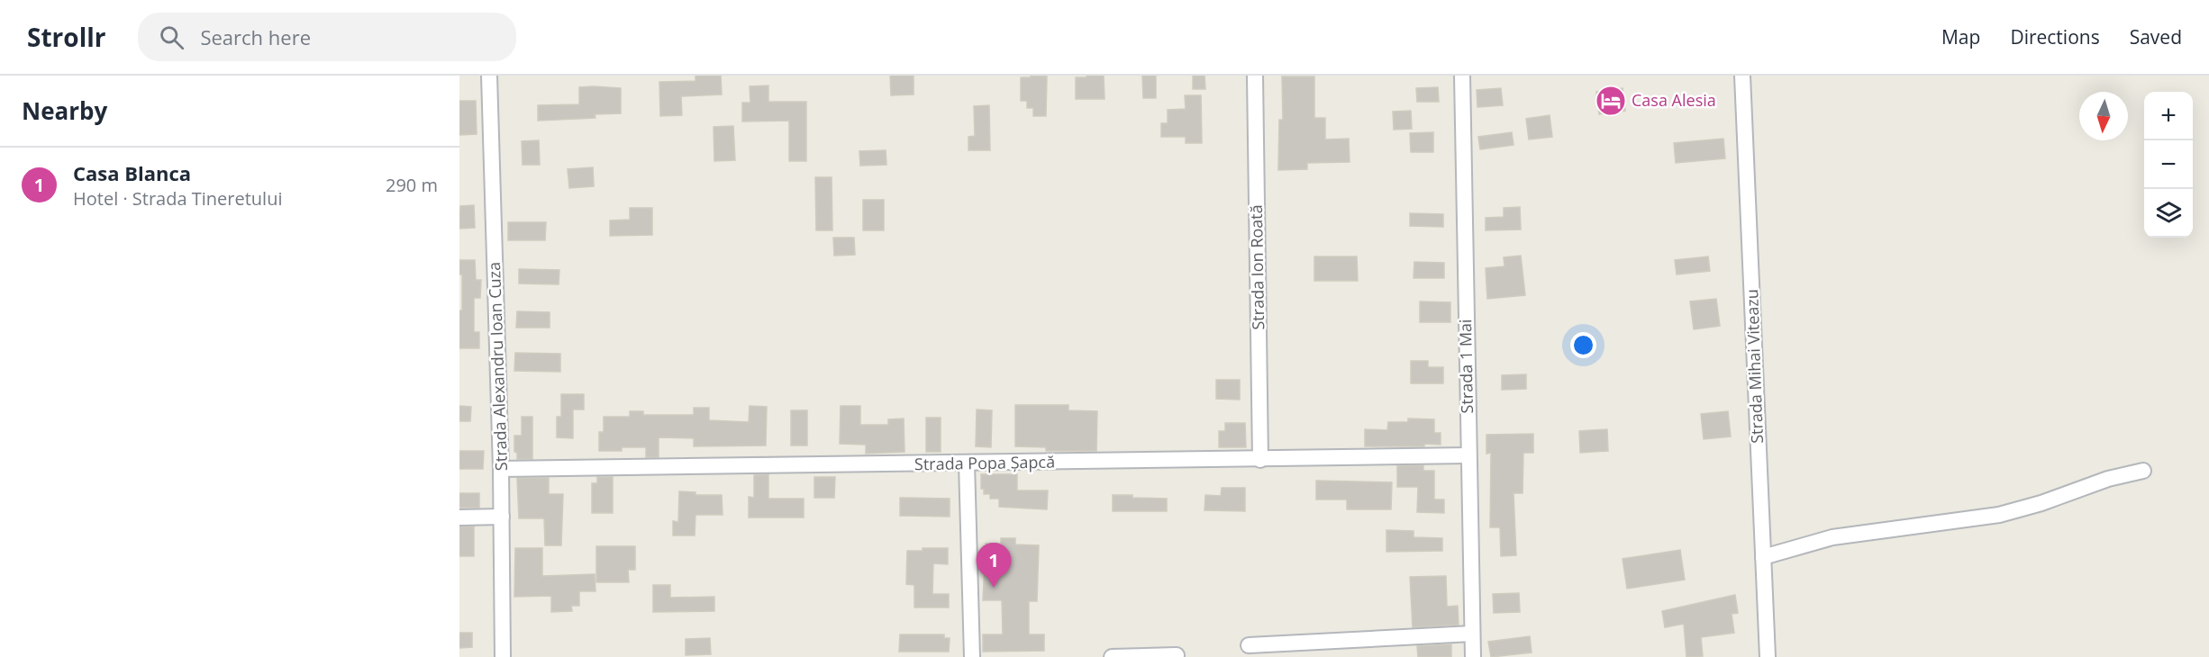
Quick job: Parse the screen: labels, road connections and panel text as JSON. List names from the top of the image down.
{
  "streets": {
    "street": [
      "Strada Ion Roată",
      "Strada Alexandru Ioan Cuza",
      "Strada 1 Mai",
      "Strada Mihai Viteazu",
      "Strada Popa Șapcă"
    ]
  },
  "crossings": [
    ["Strada Ion Roată", "Strada Popa Șapcă"],
    ["Strada Alexandru Ioan Cuza", "Strada Popa Șapcă"],
    ["Strada 1 Mai", "Strada Popa Șapcă"]
  ],
  "places": {
    "hotel": ["Casa Alesia"]
  },
  "north": "bottom",
  "page": {
    "header": "Strollr",
    "search": "Search here",
    "nav": ["Map", "Directions", "Saved"],
    "heading": "Nearby",
    "map_buttons": ["+", "−"],
    "list": [
      {
        "mark": "1",
        "name": "Casa Blanca",
        "note": "Hotel · Strada Tineretului",
        "value": "290 m"
      }
    ],
    "pins": "1"
  }
}
